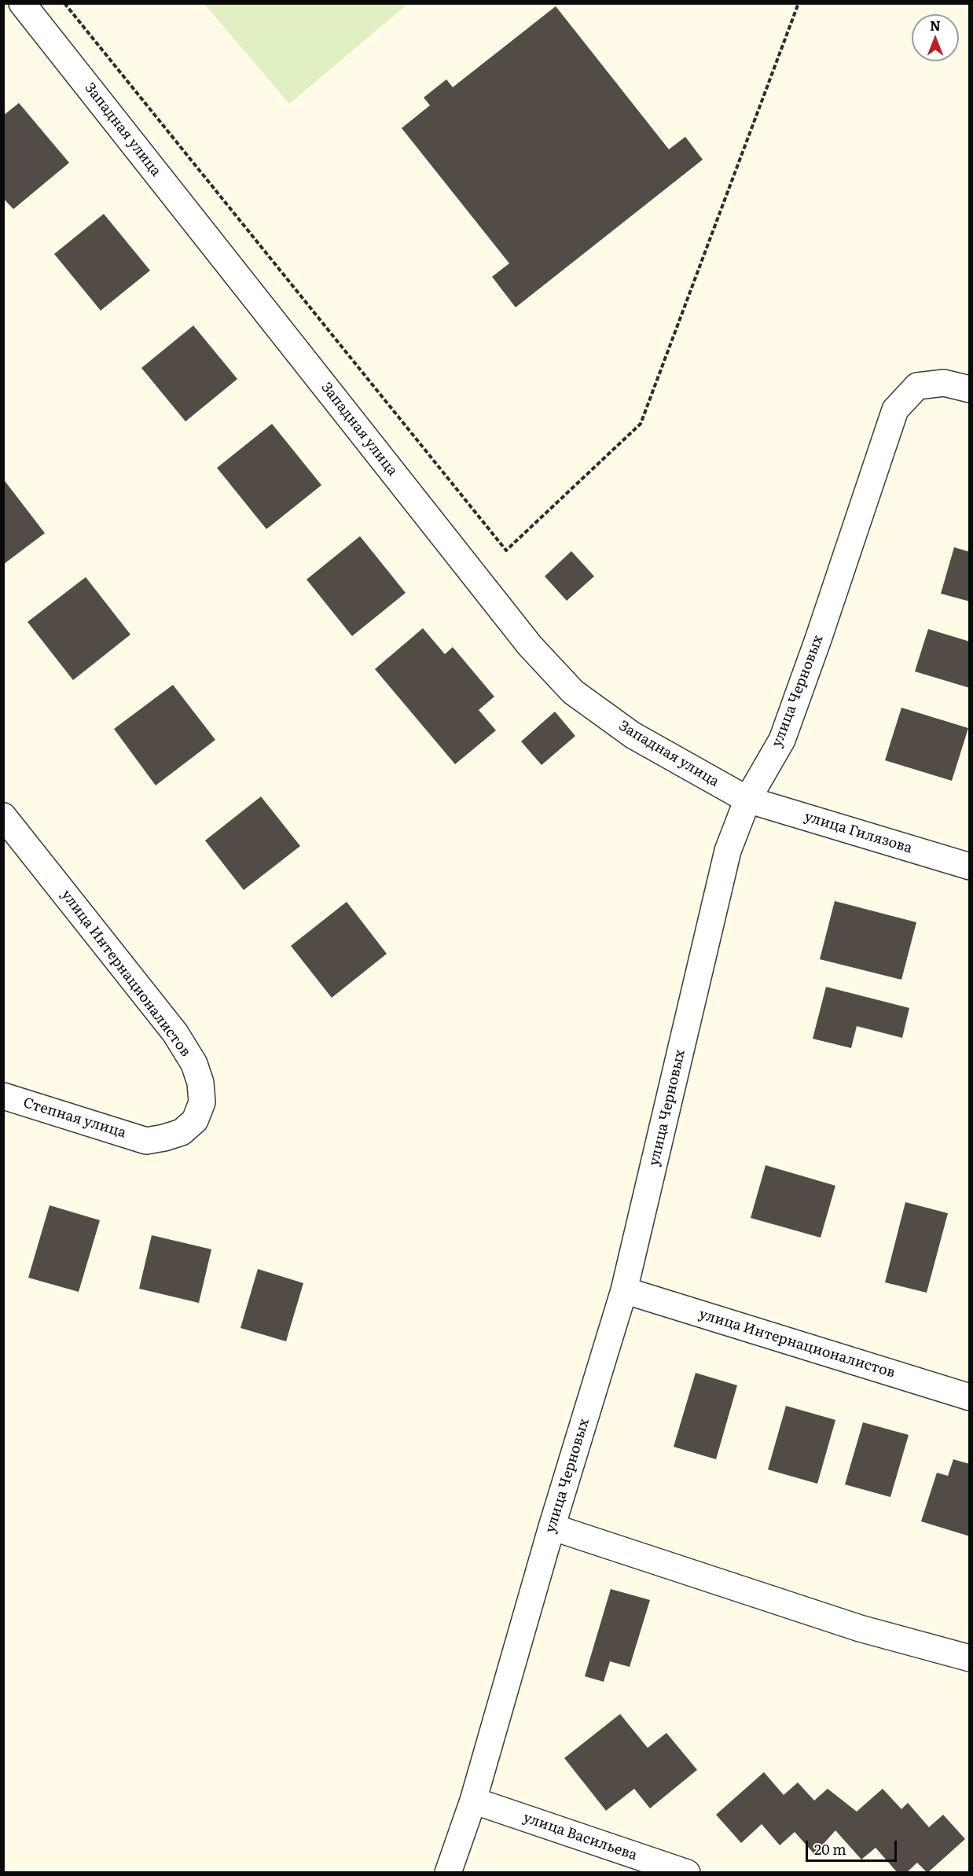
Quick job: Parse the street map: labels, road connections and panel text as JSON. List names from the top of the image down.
{
  "streets": {
    "street": [
      "Западная улица",
      "улица Черновых",
      "улица Гилязова",
      "улица Интернационалистов",
      "Степная улица",
      "улица Васильева"
    ]
  },
  "crossings": [
    ["Западная улица", "улица Черновых"],
    ["Западная улица", "улица Гилязова"],
    ["улица Черновых", "улица Гилязова"],
    ["улица Черновых", "улица Интернационалистов"],
    ["улица Черновых", "улица Васильева"],
    ["улица Интернационалистов", "Степная улица"]
  ],
  "scale_bar": "20 m",
  "north": "top"
}
